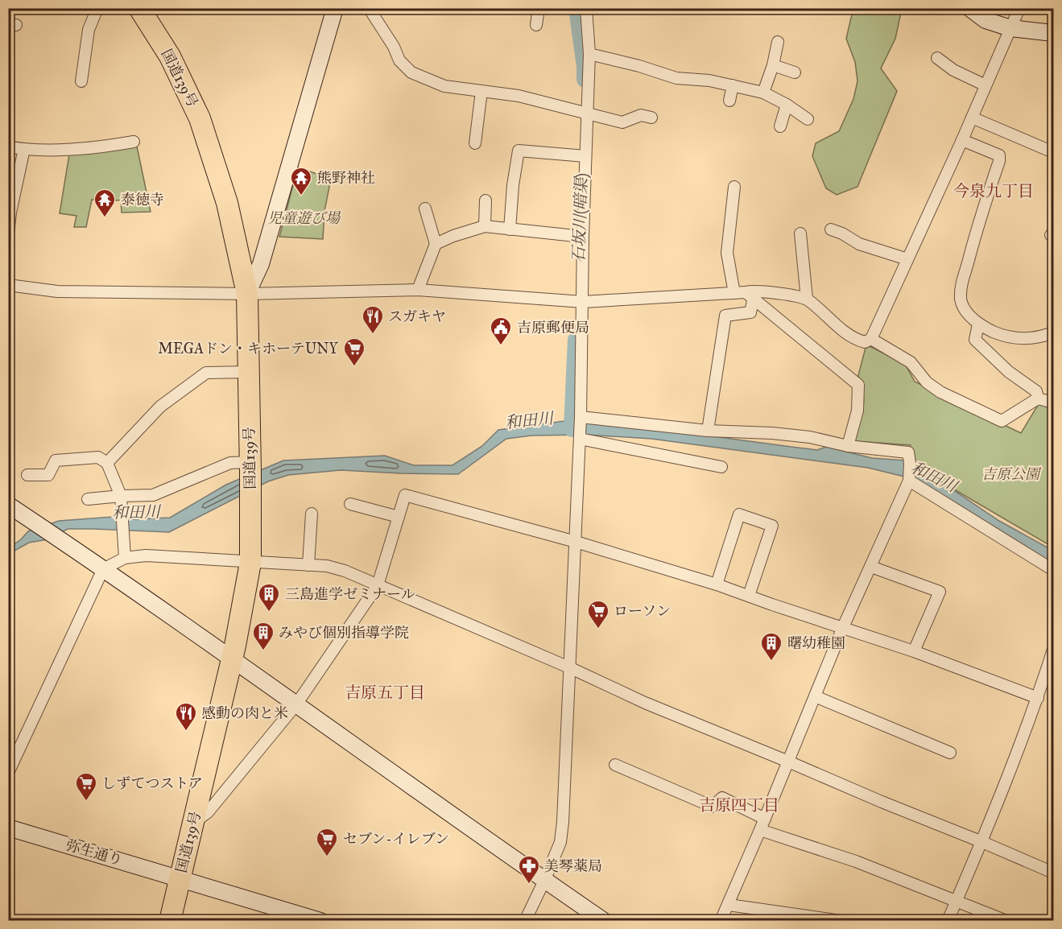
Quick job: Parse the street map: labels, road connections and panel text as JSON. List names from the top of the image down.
{
  "streets": {
    "highway": ["国道139号"],
    "street": ["弥生通り"]
  },
  "crossings": [
    ["国道139号", "弥生通り"]
  ],
  "districts": ["今泉九丁目", "吉原五丁目", "吉原四丁目"],
  "water": ["石坂川(暗渠)", "和田川"],
  "parks": ["児童遊び場", "吉原公園"],
  "places": {
    "temple": ["熊野神社", "泰徳寺"],
    "restaurant": ["スガキヤ", "感動の肉と米"],
    "public building": ["吉原郵便局"],
    "supermarket": [
      "MEGAドン・キホーテUNY",
      "ローソン",
      "しずてつストア",
      "セブン-イレブン"
    ],
    "building": ["三島進学ゼミナール", "みやび個別指導学院", "曙幼稚園"],
    "pharmacy": ["美琴薬局"]
  }
}
